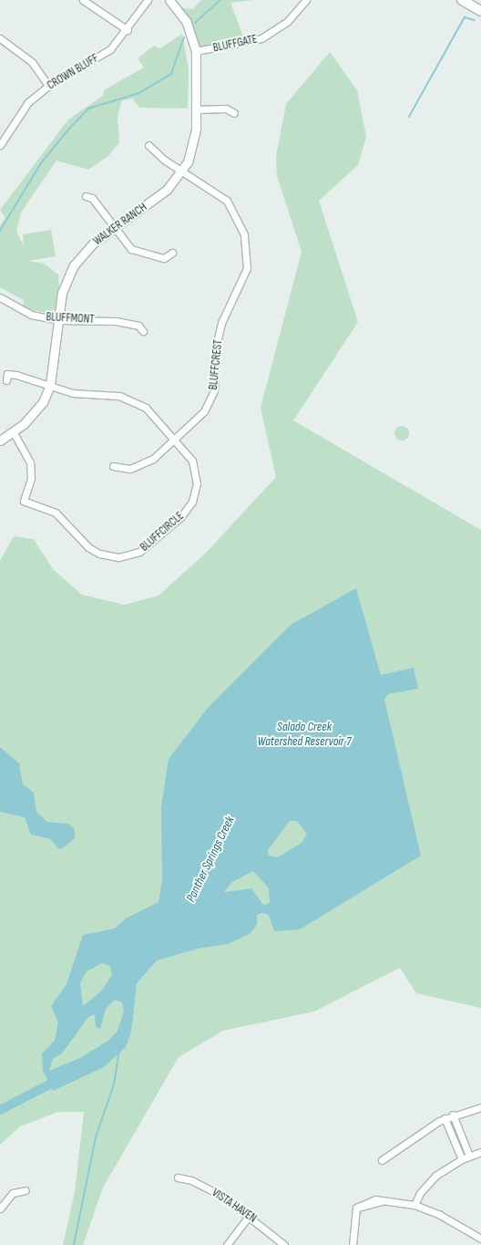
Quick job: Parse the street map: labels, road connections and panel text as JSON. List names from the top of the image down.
{
  "streets": {
    "street": [
      "BLUFFGATE",
      "CROWN BLUFF",
      "WALKER RANCH",
      "BLUFFMONT",
      "BLUFFCREST",
      "BLUFFCIRCLE",
      "VISTA HAVEN"
    ]
  },
  "crossings": [
    ["BLUFFGATE", "WALKER RANCH"],
    ["WALKER RANCH", "BLUFFMONT"],
    ["WALKER RANCH", "BLUFFCREST"],
    ["WALKER RANCH", "BLUFFCIRCLE"],
    ["BLUFFCREST", "BLUFFCIRCLE"]
  ],
  "water": ["Salado Creek Watershed Reservoir 7", "Panther Springs Creek"]
}
